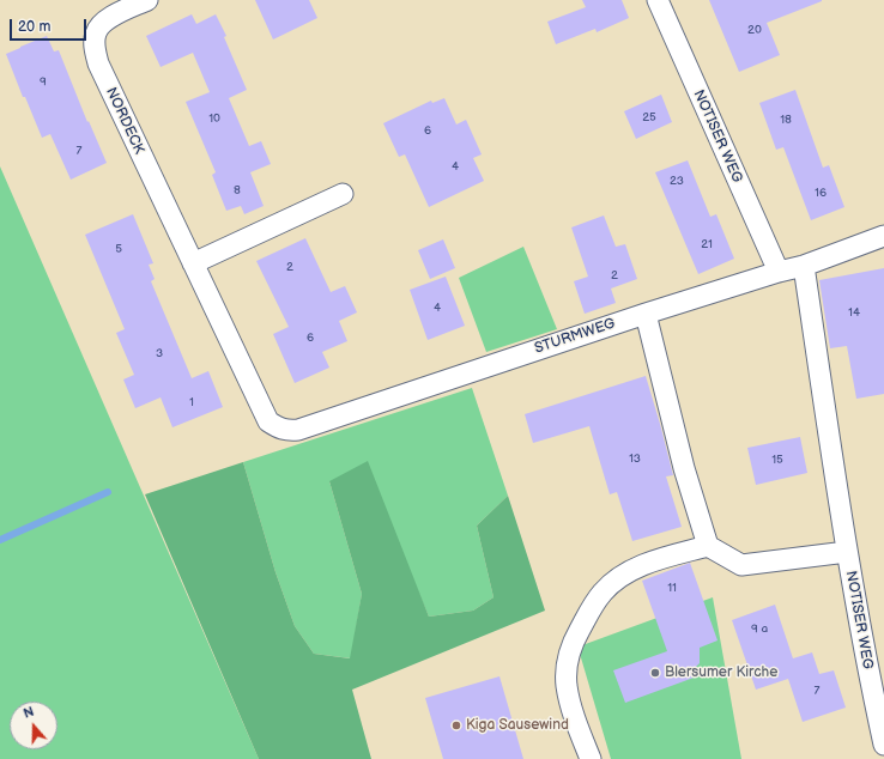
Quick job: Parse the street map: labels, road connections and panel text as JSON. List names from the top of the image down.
{
  "streets": {
    "street": ["NORDECK", "NOTISER WEG", "STURMWEG"]
  },
  "crossings": [
    ["NORDECK", "STURMWEG"],
    ["NOTISER WEG", "STURMWEG"]
  ],
  "places": ["Blersumer Kirche", "Kiga Sausewind"],
  "house_numbers": [
    "20",
    "9",
    "25",
    "10",
    "18",
    "6",
    "7",
    "4",
    "23",
    "8",
    "16",
    "21",
    "5",
    "2",
    "2",
    "4",
    "14",
    "6",
    "3",
    "1",
    "13",
    "15",
    "11",
    "9 a",
    "7"
  ],
  "scale_bar": "20 m",
  "north": "top"
}
